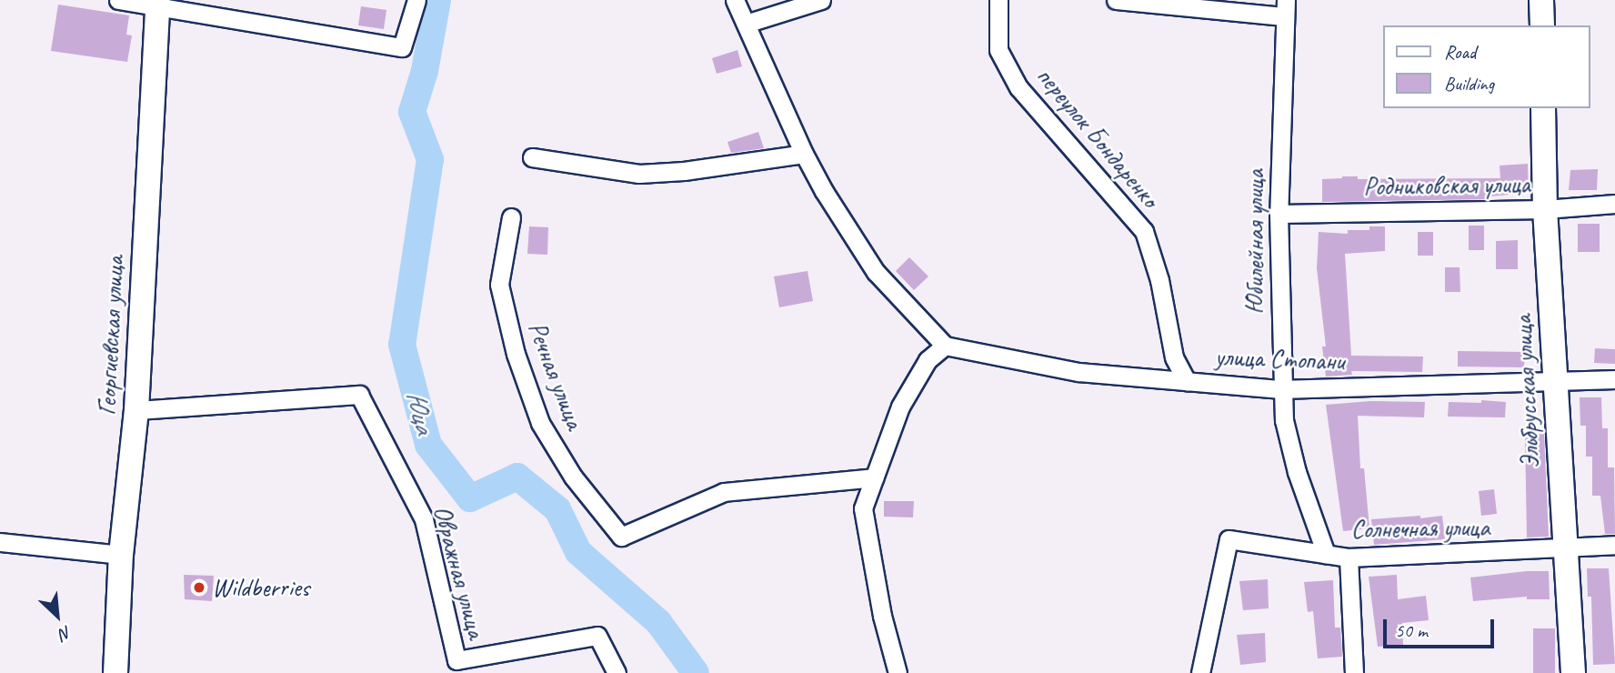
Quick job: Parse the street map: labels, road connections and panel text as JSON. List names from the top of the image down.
{
  "streets": {
    "main road": ["Георгиевская улица", "Эльбрусская улица"],
    "street": [
      "переулок Бондаренко",
      "Родниковская улица",
      "Юбилейная улица",
      "улица Стопани",
      "Речная улица",
      "Солнечная улица",
      "Овражная улица"
    ]
  },
  "crossings": [
    ["переулок Бондаренко", "улица Стопани"],
    ["Родниковская улица", "Юбилейная улица"],
    ["Родниковская улица", "Эльбрусская улица"],
    ["Юбилейная улица", "улица Стопани"],
    ["Юбилейная улица", "Солнечная улица"],
    ["Георгиевская улица", "Овражная улица"],
    ["улица Стопани", "Эльбрусская улица"],
    ["Эльбрусская улица", "Солнечная улица"]
  ],
  "water": ["Юца"],
  "places": ["Wildberries"],
  "legend": ["Road", "Building"],
  "scale_bar": "50 m",
  "north": "bottom right"
}
